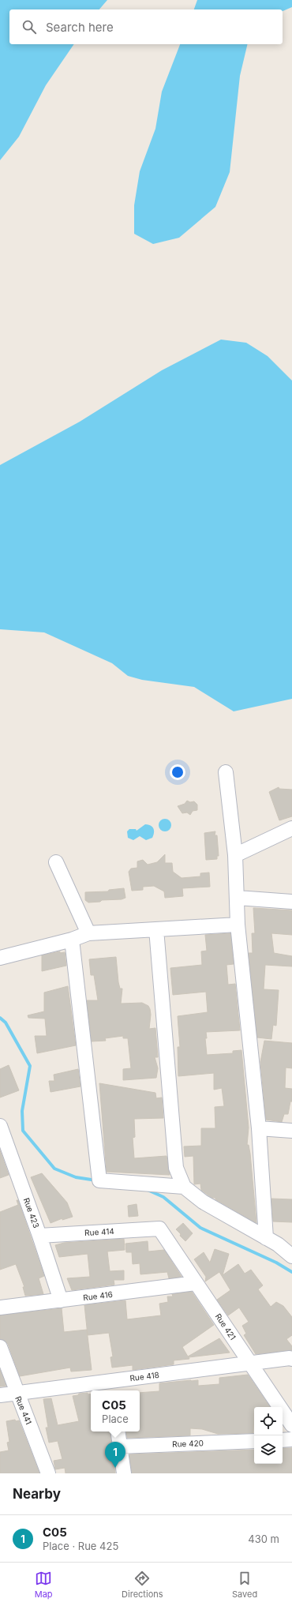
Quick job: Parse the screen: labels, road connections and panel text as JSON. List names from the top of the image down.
{
  "streets": {
    "street": [
      "Rue 423",
      "Rue 414",
      "Rue 416",
      "Rue 421",
      "Rue 418",
      "Rue 441",
      "Rue 420"
    ]
  },
  "crossings": [
    ["Rue 423", "Rue 414"],
    ["Rue 423", "Rue 416"],
    ["Rue 414", "Rue 421"],
    ["Rue 416", "Rue 421"],
    ["Rue 421", "Rue 418"],
    ["Rue 418", "Rue 441"]
  ],
  "page": {
    "search": "Search here",
    "popup": ["C05", "Place"],
    "pins": "1",
    "heading": "Nearby",
    "list": [
      {
        "mark": "1",
        "name": "C05",
        "note": "Place · Rue 425",
        "value": "430 m"
      }
    ],
    "nav": ["Map", "Directions", "Saved"]
  }
}
